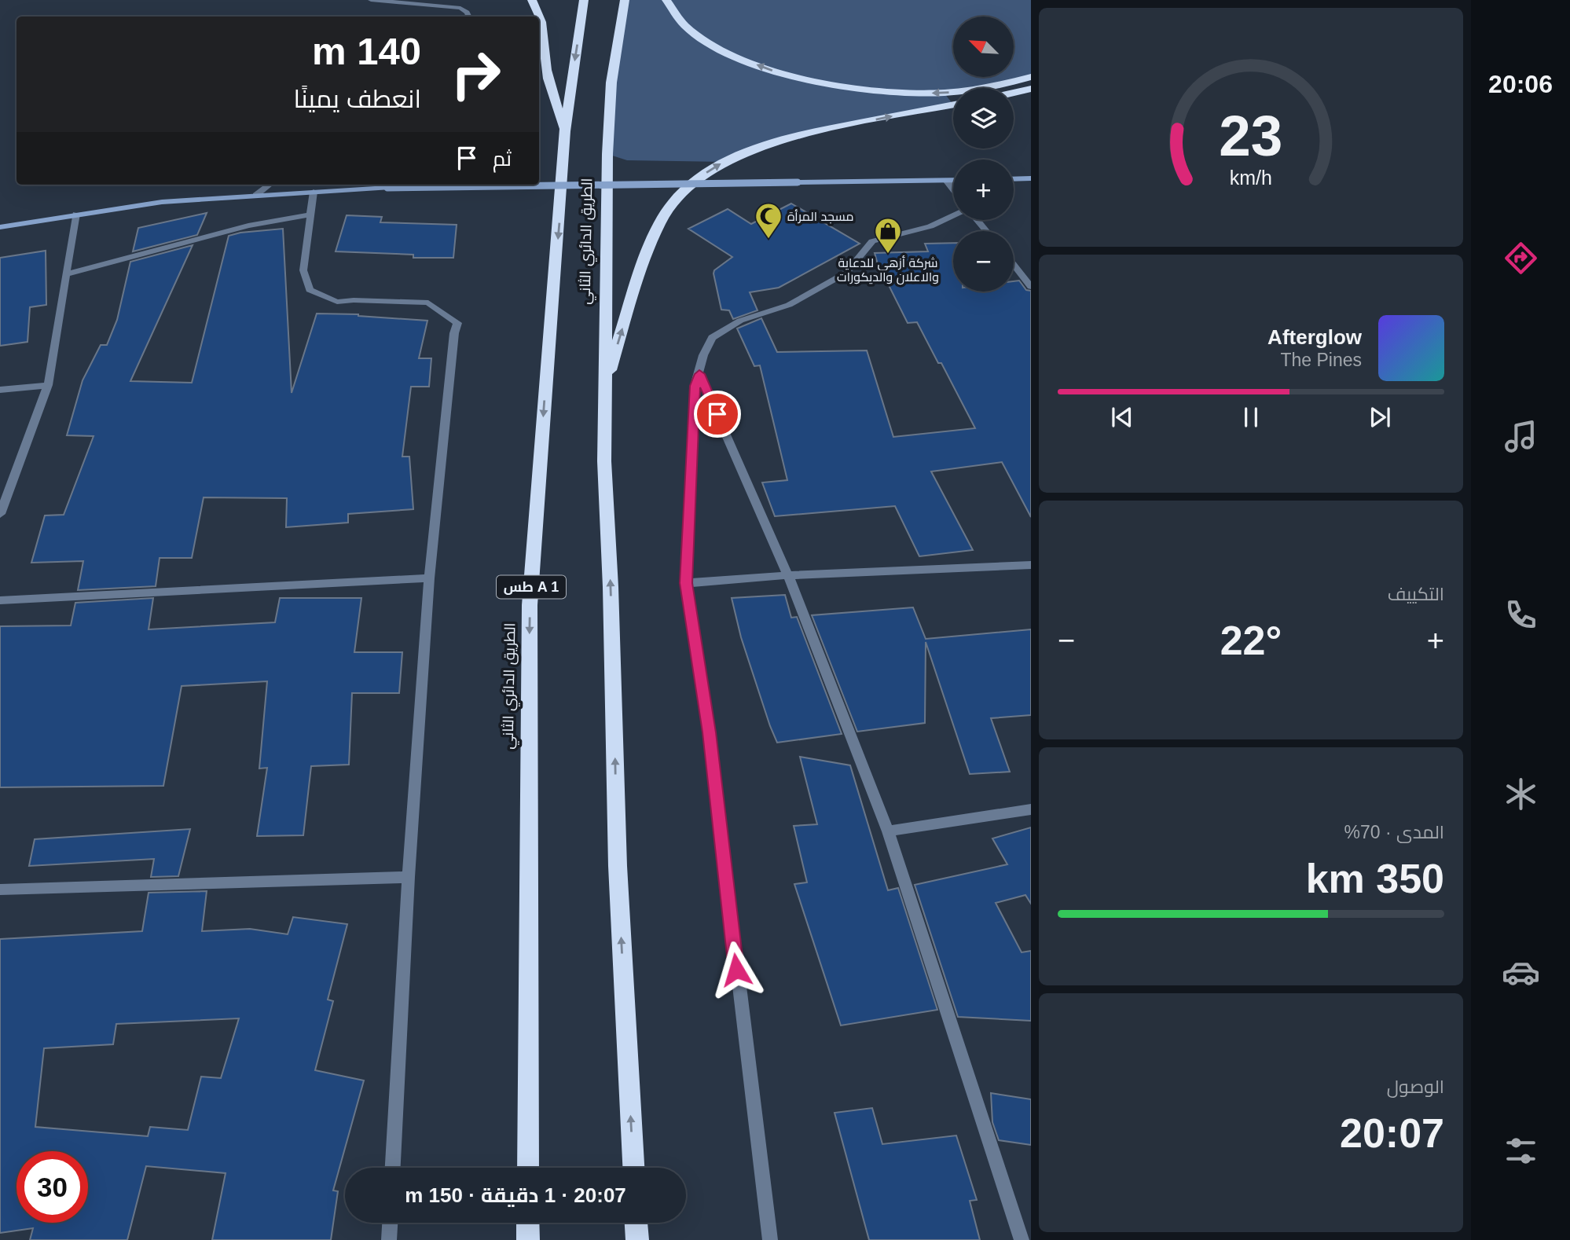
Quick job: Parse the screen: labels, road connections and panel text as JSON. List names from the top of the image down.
{
  "streets": {
    "highway": ["الطريق الدائري الثاني", "طس A 1"]
  },
  "places": {
    "mosque": ["مسجد المرأة"],
    "shop": ["شركة أزهى للدعاية والاعلان والديكورات"]
  },
  "north": "top left",
  "page": {
    "tabs": "20:06",
    "map_buttons": ["+", "−"],
    "turn": ["140 m", "انعطف يمينًا"],
    "then": "ثم",
    "song": ["Afterglow", "The Pines"],
    "tile": [
      "التكييف",
      ["المدى · 70%", "350 km"],
      ["الوصول", "20:07"]
    ],
    "heat": ["−", "22°", "+"],
    "limit": "30",
    "trip": "20:07 · 1 دقيقة · 150 m",
    "gauge": ["23", "km/h"]
  }
}
